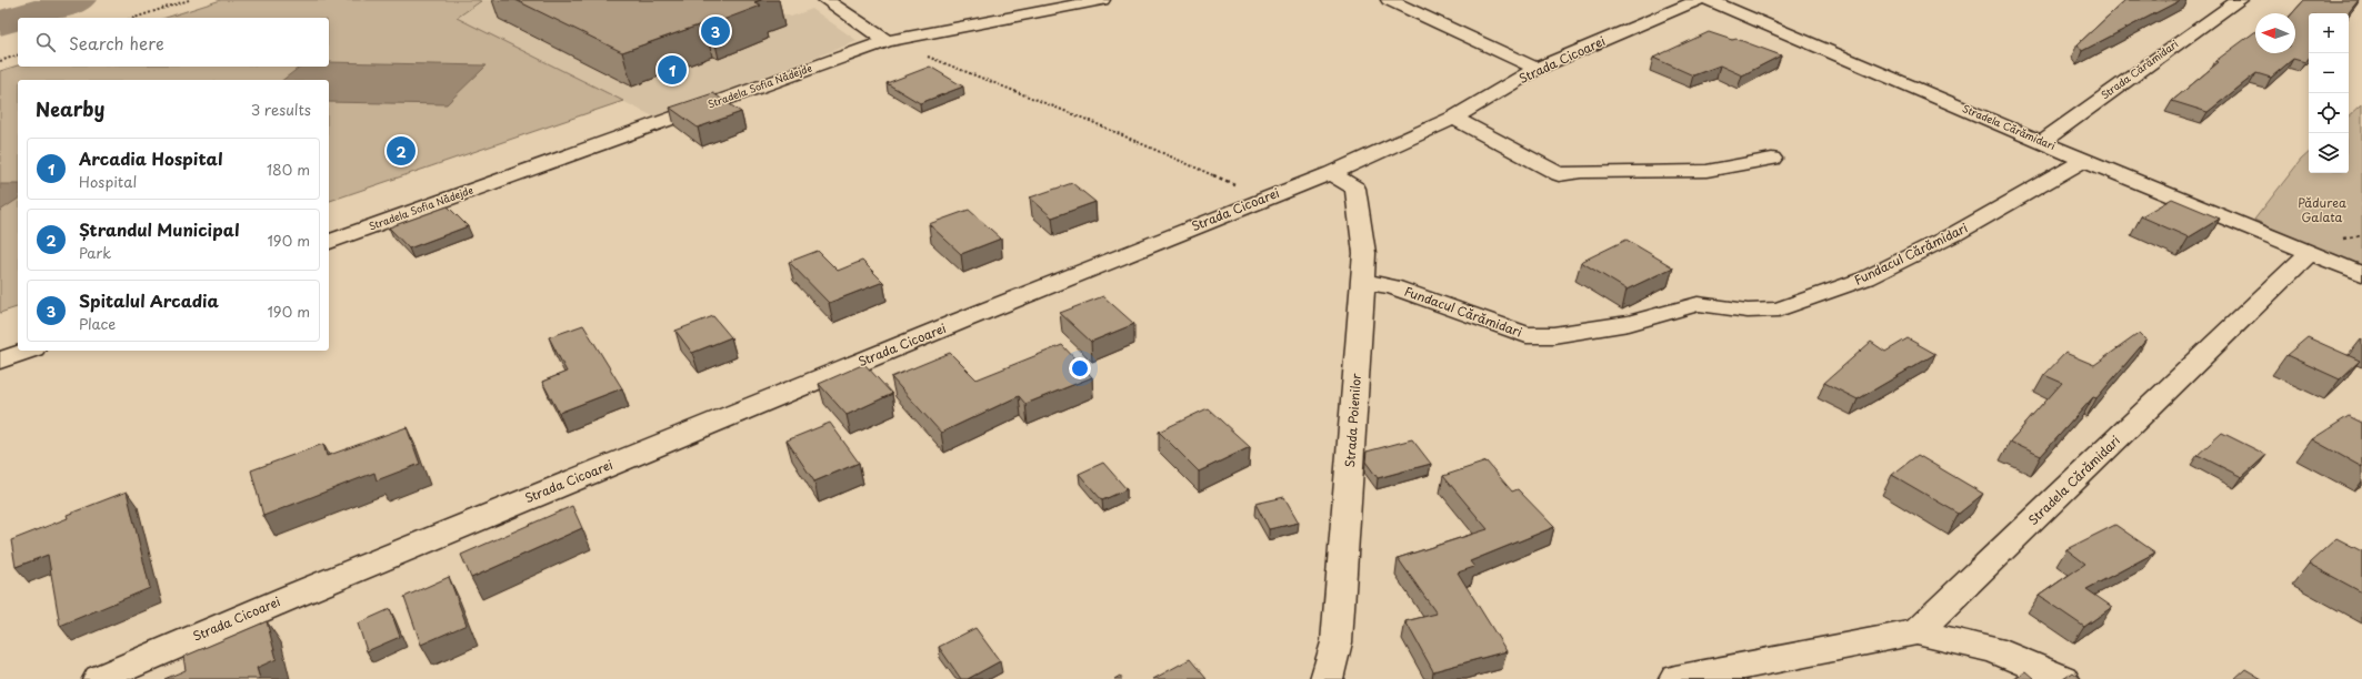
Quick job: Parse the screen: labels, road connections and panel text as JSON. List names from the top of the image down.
{
  "streets": {
    "street": [
      "Strada Cicoarei",
      "Strada Cărămidari",
      "Stradela Sofia Nădejde",
      "Stradela Cărămidari",
      "Fundacul Cărămidari",
      "Strada Poienilor"
    ]
  },
  "crossings": [
    ["Strada Cicoarei", "Strada Poienilor"],
    ["Strada Cărămidari", "Stradela Cărămidari"],
    ["Stradela Cărămidari", "Fundacul Cărămidari"],
    ["Fundacul Cărămidari", "Strada Poienilor"]
  ],
  "parks": ["Pădurea Galata"],
  "north": "left",
  "page": {
    "map_buttons": ["+", "−"],
    "pins": ["3", "1", "2"],
    "search": "Search here",
    "heading": ["Nearby", "3 results"],
    "list": [
      {
        "mark": "1",
        "name": "Arcadia Hospital",
        "note": "Hospital",
        "value": "180 m"
      },
      {
        "mark": "2",
        "name": "Ștrandul Municipal",
        "note": "Park",
        "value": "190 m"
      },
      {
        "mark": "3",
        "name": "Spitalul Arcadia",
        "note": "Place",
        "value": "190 m"
      }
    ]
  }
}
